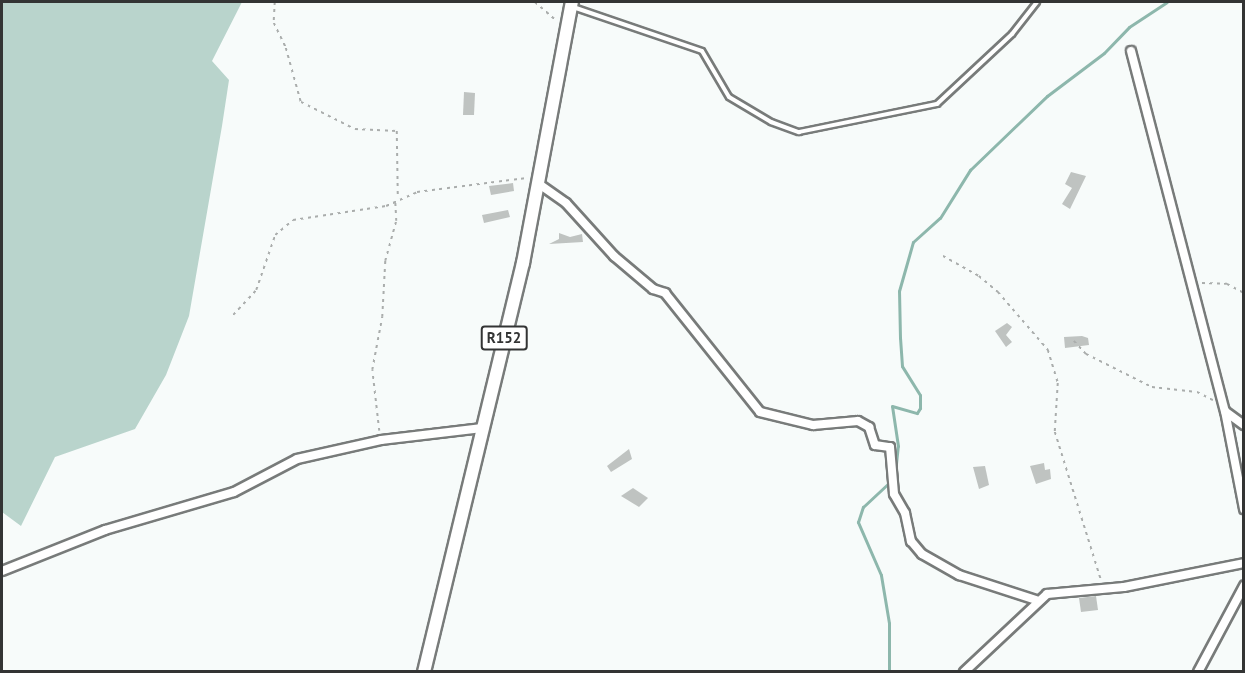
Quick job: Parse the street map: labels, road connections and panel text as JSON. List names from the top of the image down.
{
  "streets": {
    "main road": ["R152"]
  }
}
